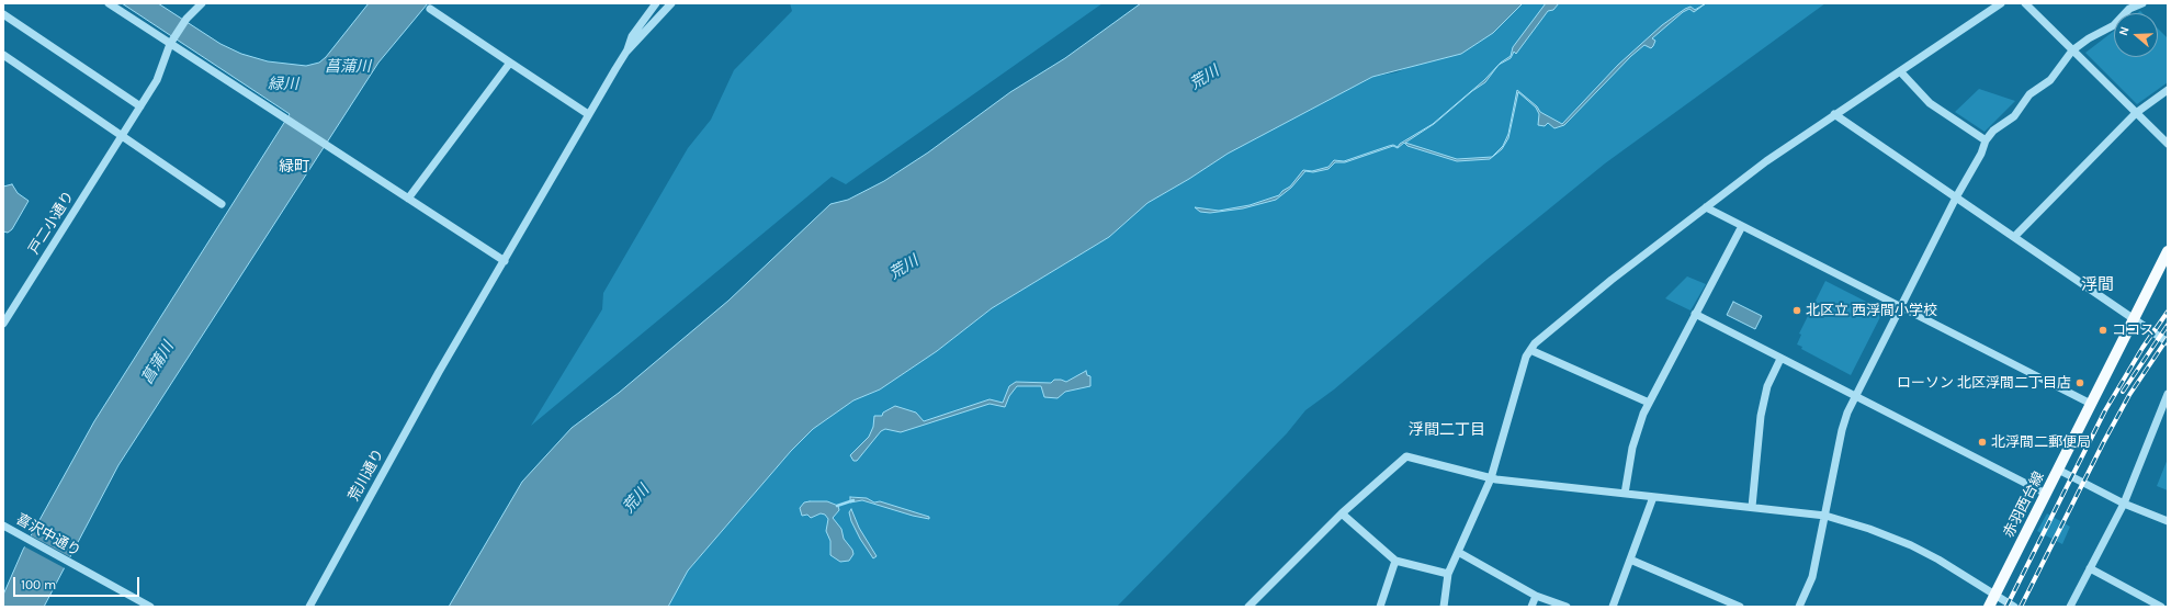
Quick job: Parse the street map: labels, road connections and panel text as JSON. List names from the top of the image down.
{
  "streets": {
    "main road": ["赤羽西台線"],
    "street": ["戸二小通り", "荒川通り", "喜沢中通り"]
  },
  "districts": ["緑町", "浮間", "浮間二丁目"],
  "water": ["菖蒲川", "荒川", "緑川"],
  "places": [
    "北区立 西浮間小学校",
    "ココス",
    "ローソン 北区浮間二丁目店",
    "北浮間二郵便局"
  ],
  "scale_bar": "100 m",
  "north": "left"
}
